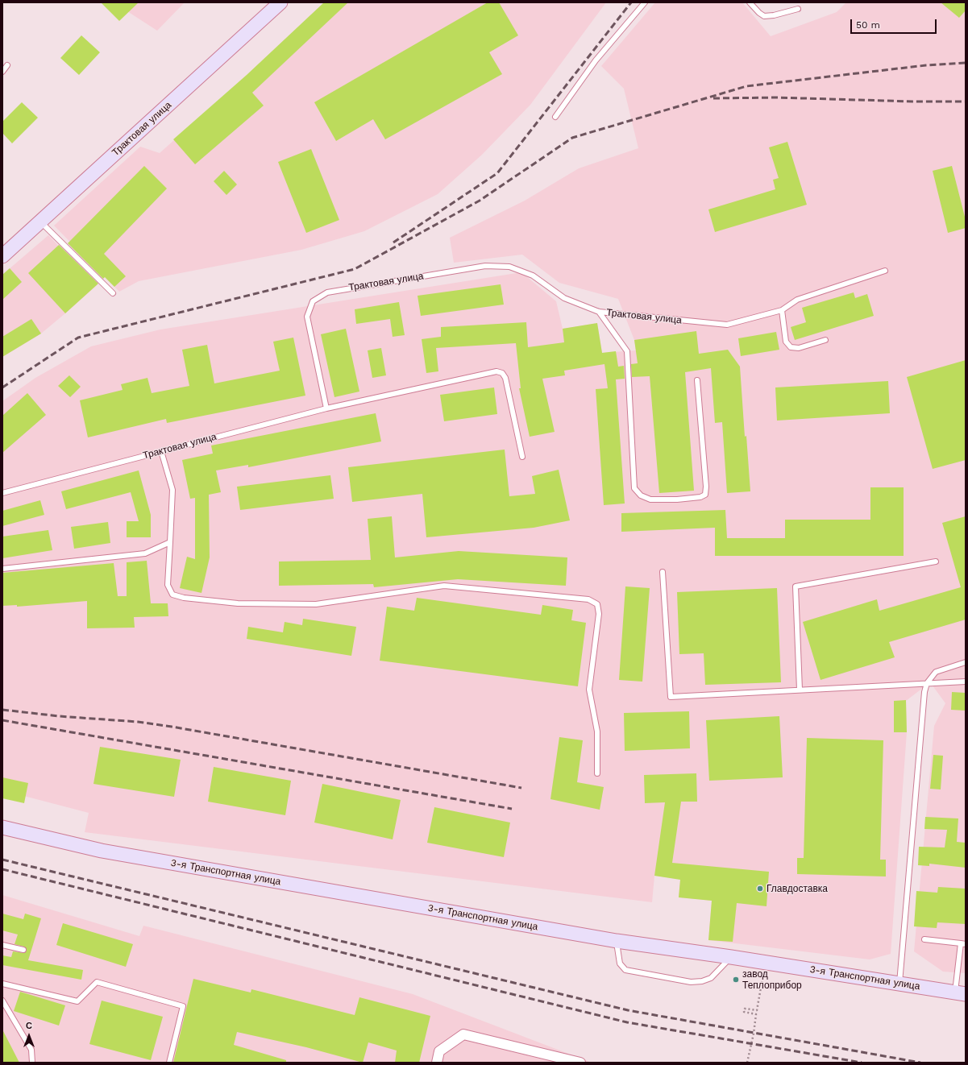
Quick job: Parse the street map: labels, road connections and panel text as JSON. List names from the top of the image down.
{
  "streets": {
    "street": ["Трактовая улица", "3-я Транспортная улица"]
  },
  "places": ["Главдоставка", "завод Теплоприбор"],
  "scale_bar": "50 m",
  "north": "top"
}
